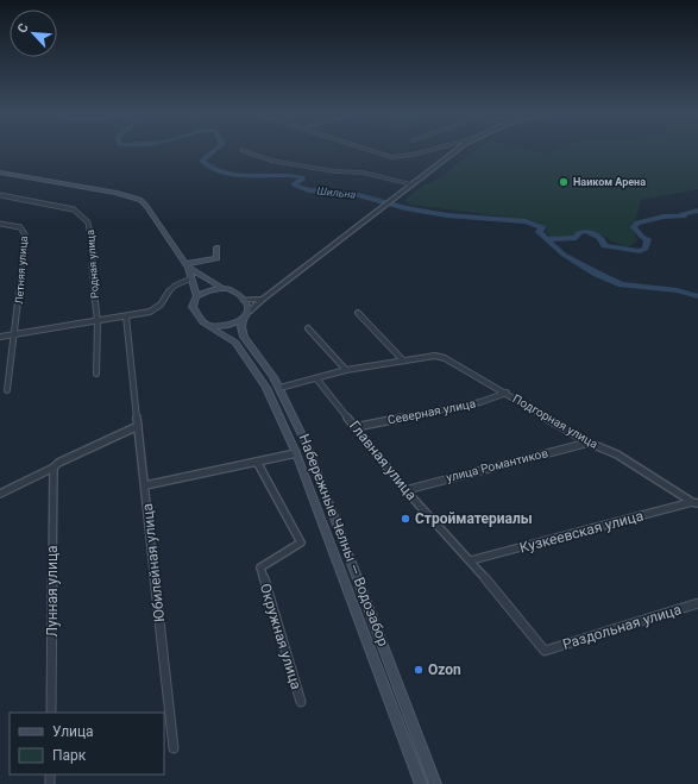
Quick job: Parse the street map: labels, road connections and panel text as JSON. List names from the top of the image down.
{
  "streets": {
    "main road": ["Набережные Челны — Водозабор"],
    "street": [
      "Родная улица",
      "Летняя улица",
      "Северная улица",
      "Подгорная улица",
      "Главная улица",
      "улица Романтиков",
      "Кузкеевская улица",
      "Юбилейная улица",
      "Лунная улица",
      "Раздольная улица",
      "Окружная улица"
    ]
  },
  "crossings": [
    ["Северная улица", "Подгорная улица"],
    ["Северная улица", "Главная улица"],
    ["Подгорная улица", "улица Романтиков"],
    ["Подгорная улица", "Кузкеевская улица"],
    ["Главная улица", "улица Романтиков"],
    ["Главная улица", "Кузкеевская улица"],
    ["Главная улица", "Раздольная улица"]
  ],
  "water": ["Шильна"],
  "places": ["Наиком Арена", "Стройматериалы", "Ozon"],
  "legend": ["Улица", "Парк"],
  "north": "top left"
}
